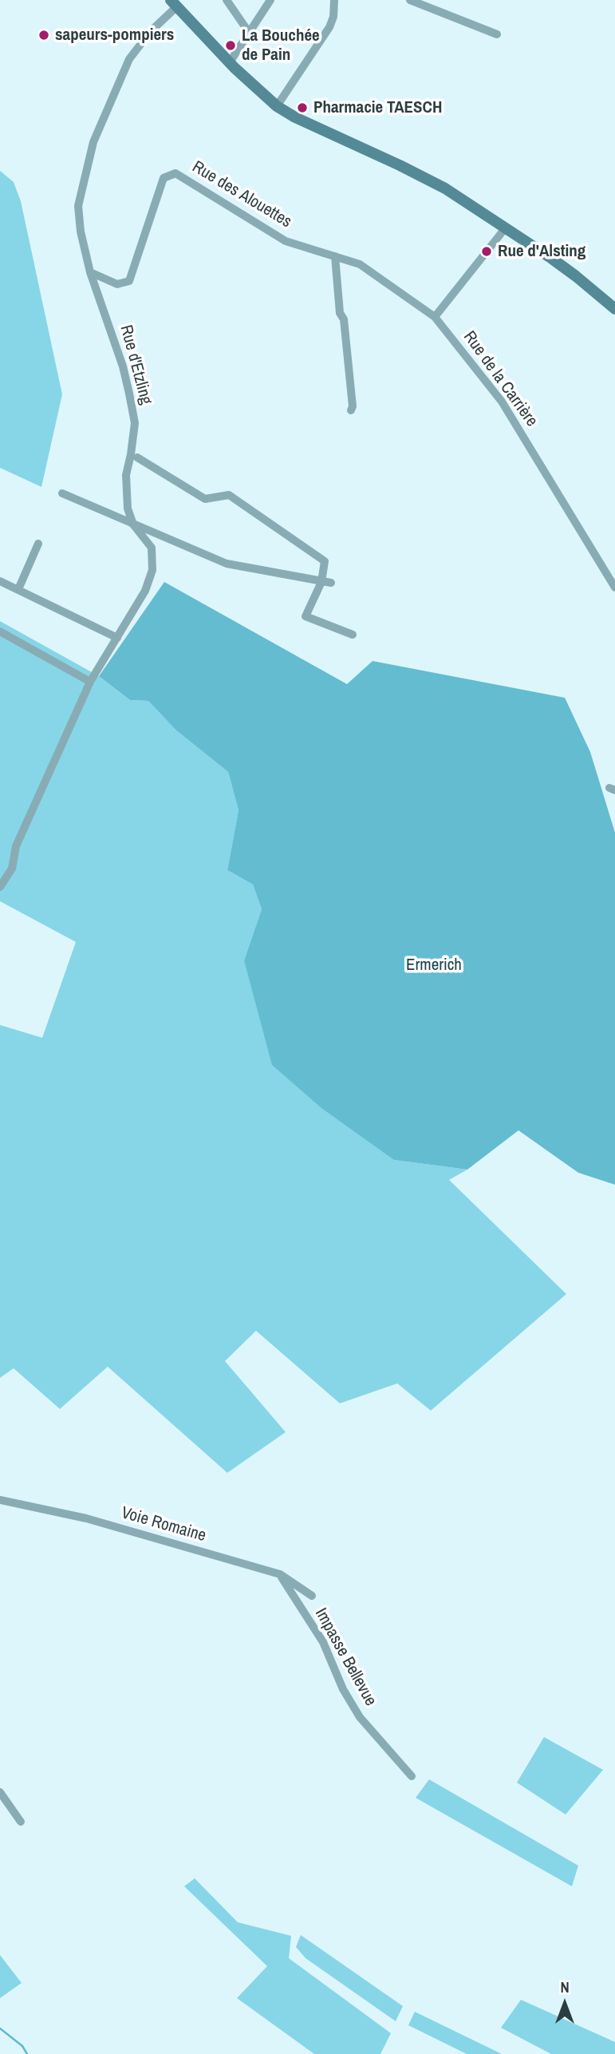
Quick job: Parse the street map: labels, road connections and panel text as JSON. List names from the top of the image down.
{
  "streets": {
    "street": [
      "Rue des Alouettes",
      "Rue d'Etzling",
      "Rue de la Carrière",
      "Voie Romaine",
      "Impasse Bellevue"
    ]
  },
  "crossings": [
    ["Rue des Alouettes", "Rue d'Etzling"],
    ["Rue des Alouettes", "Rue de la Carrière"],
    ["Voie Romaine", "Impasse Bellevue"]
  ],
  "parks": ["Ermerich"],
  "places": [
    "sapeurs-pompiers",
    "La Bouchée de Pain",
    "Pharmacie TAESCH",
    "Rue d'Alsting"
  ],
  "north": "top"
}
